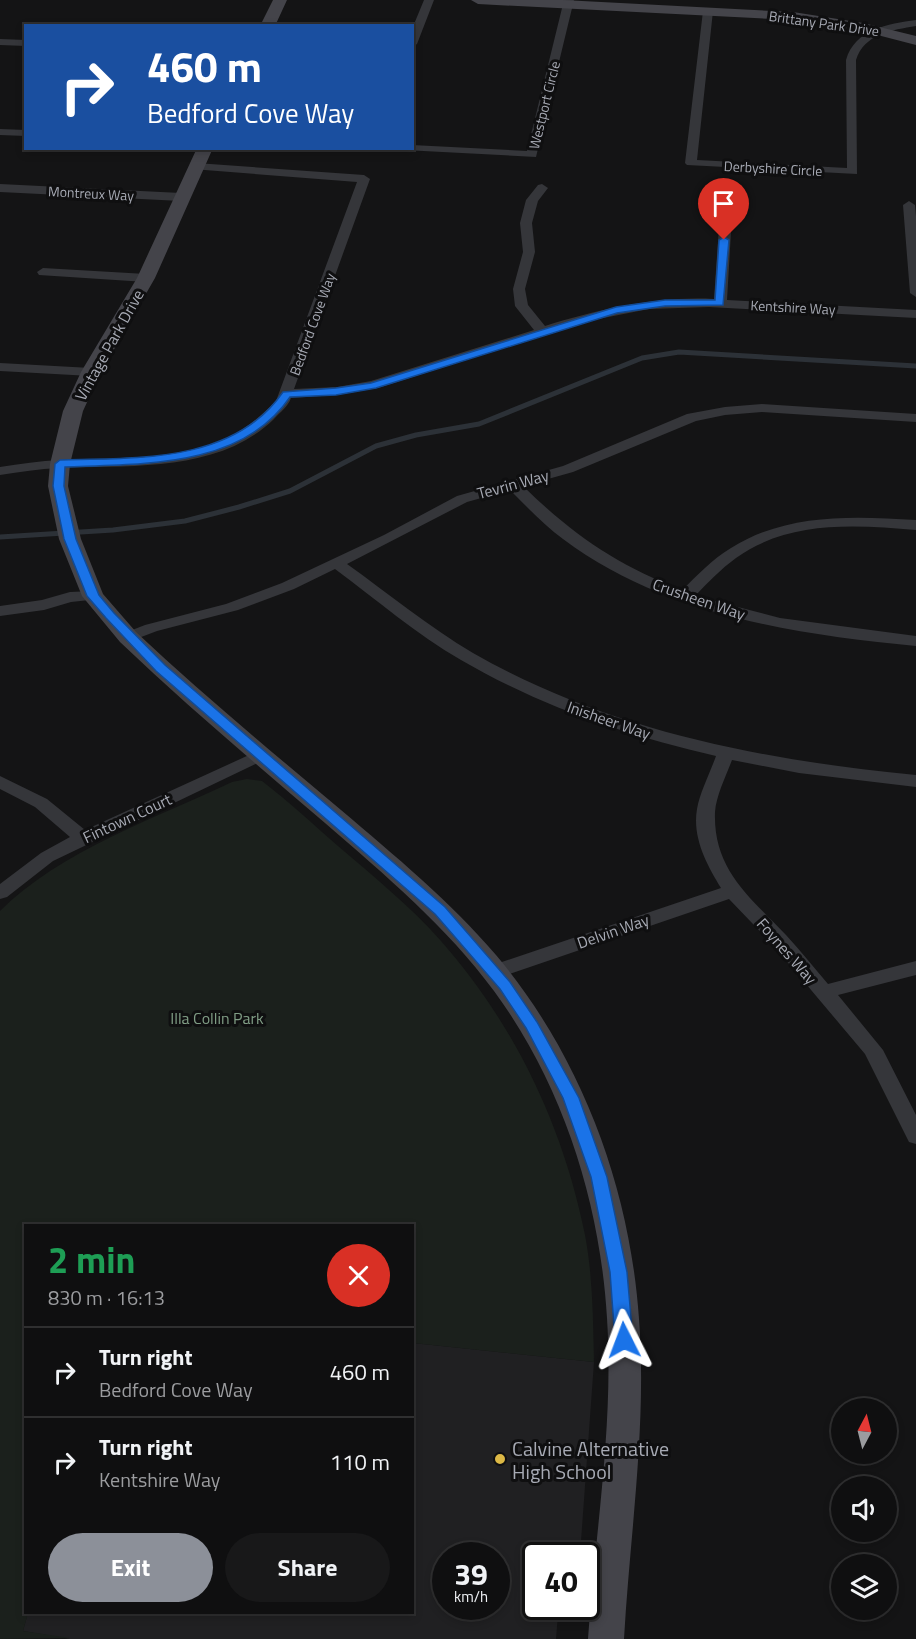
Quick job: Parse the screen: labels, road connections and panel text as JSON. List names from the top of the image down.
{
  "streets": {
    "street": [
      "Brittany Park Drive",
      "Westport Circle",
      "Derbyshire Circle",
      "Montreux Way",
      "Kentshire Way",
      "Bedford Cove Way",
      "Vintage Park Drive",
      "Tevrin Way",
      "Crusheen Way",
      "Inisheer Way",
      "Fintown Court",
      "Delvin Way",
      "Foynes Way"
    ]
  },
  "crossings": [
    ["Brittany Park Drive", "Westport Circle"],
    ["Brittany Park Drive", "Derbyshire Circle"],
    ["Montreux Way", "Vintage Park Drive"],
    ["Kentshire Way", "Bedford Cove Way"],
    ["Bedford Cove Way", "Vintage Park Drive"],
    ["Vintage Park Drive", "Tevrin Way"],
    ["Vintage Park Drive", "Fintown Court"],
    ["Vintage Park Drive", "Delvin Way"],
    ["Tevrin Way", "Crusheen Way"],
    ["Tevrin Way", "Inisheer Way"],
    ["Inisheer Way", "Foynes Way"],
    ["Delvin Way", "Foynes Way"]
  ],
  "parks": ["Illa Collin Park"],
  "places": ["Calvine Alternative High School"],
  "north": "top",
  "page": {
    "turn": ["460 m", "Bedford Cove Way"],
    "heading": ["2 min", "830 m · 16:13"],
    "list": [
      {
        "name": "Turn right",
        "note": "Bedford Cove Way",
        "value": "460 m"
      },
      {
        "name": "Turn right",
        "note": "Kentshire Way",
        "value": "110 m"
      }
    ],
    "buttons": ["Exit", "Share"],
    "speed": "39 km/h",
    "limit": "40"
  }
}
